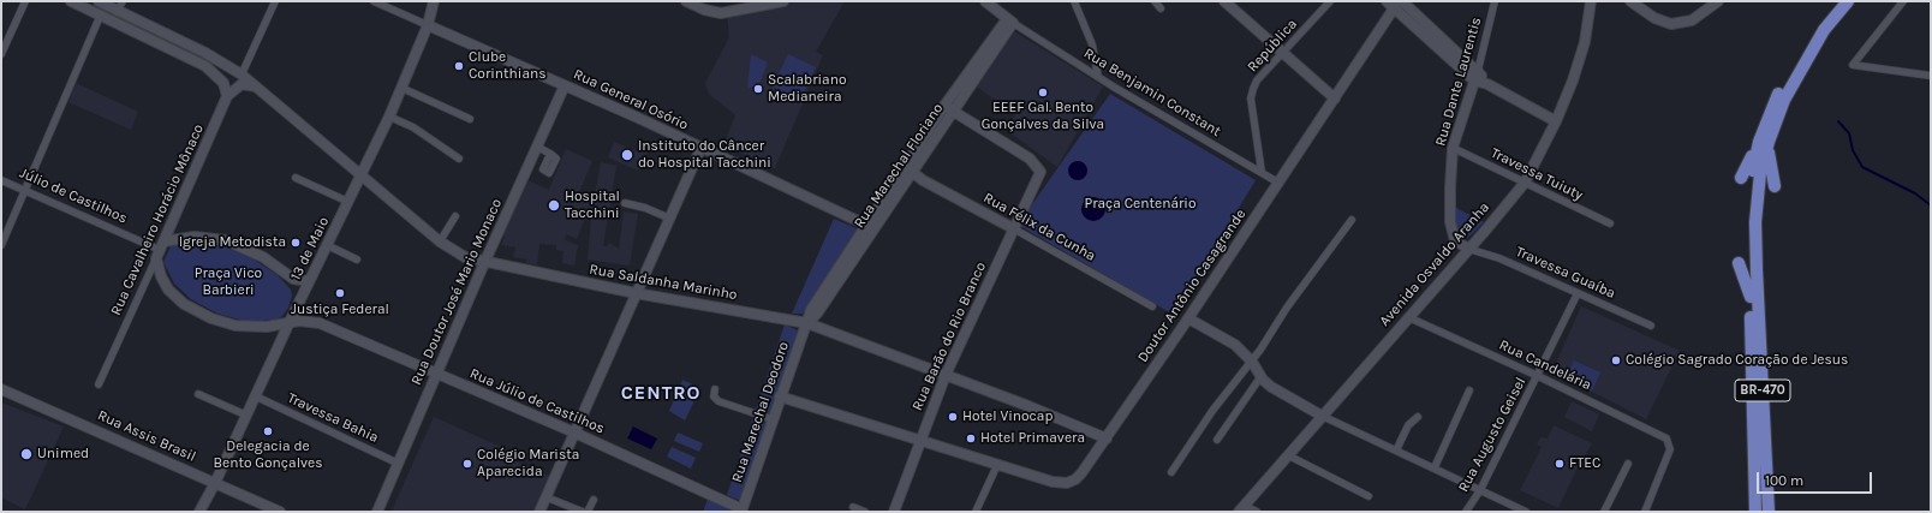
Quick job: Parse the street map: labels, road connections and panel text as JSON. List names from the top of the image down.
{
  "streets": {
    "highway": ["BR-470"],
    "main road": [
      "Rua Dante Laurentis",
      "Rua General Osório",
      "Rua Marechal Floriano",
      "Rua Cavalheiro Horácio Mônaco",
      "Rua Félix da Cunha",
      "13 de Maio",
      "Avenida Osvaldo Aranha",
      "Rua Saldanha Marinho",
      "Doutor Antônio Casagrande",
      "Rua Doutor José Mario Monaco",
      "Rua Barão do Rio Branco",
      "Rua Júlio de Castilhos",
      "Rua Marechal Deodoro",
      "Rua Assis Brasil"
    ],
    "street": [
      "República",
      "Rua Benjamin Constant",
      "Travessa Tuiuty",
      "Júlio de Castilhos",
      "Travessa Guaíba",
      "Rua Candelária",
      "Travessa Bahia",
      "Rua Augusto Geisel"
    ]
  },
  "crossings": [
    ["República", "Rua Benjamin Constant"],
    ["Rua Dante Laurentis", "Travessa Tuiuty"],
    ["Rua Dante Laurentis", "Avenida Osvaldo Aranha"],
    ["Rua Dante Laurentis", "Travessa Guaíba"],
    ["Rua Benjamin Constant", "Rua Marechal Floriano"],
    ["Rua Benjamin Constant", "Doutor Antônio Casagrande"],
    ["Rua General Osório", "Rua Marechal Floriano"],
    ["Rua General Osório", "13 de Maio"],
    ["Rua General Osório", "Rua Doutor José Mario Monaco"],
    ["Rua Marechal Floriano", "Rua Félix da Cunha"],
    ["Rua Marechal Floriano", "Rua Saldanha Marinho"],
    ["Rua Marechal Floriano", "Rua Barão do Rio Branco"],
    ["Rua Marechal Floriano", "Rua Marechal Deodoro"],
    ["Travessa Tuiuty", "Avenida Osvaldo Aranha"],
    ["Júlio de Castilhos", "Rua Cavalheiro Horácio Mônaco"],
    ["Júlio de Castilhos", "Rua Júlio de Castilhos"],
    ["Rua Cavalheiro Horácio Mônaco", "Rua Júlio de Castilhos"],
    ["Rua Félix da Cunha", "Rua Barão do Rio Branco"],
    ["13 de Maio", "Rua Saldanha Marinho"],
    ["13 de Maio", "Rua Júlio de Castilhos"],
    ["13 de Maio", "Travessa Bahia"],
    ["13 de Maio", "Rua Assis Brasil"],
    ["Avenida Osvaldo Aranha", "Travessa Guaíba"],
    ["Avenida Osvaldo Aranha", "Rua Candelária"],
    ["Travessa Guaíba", "Rua Augusto Geisel"],
    ["Rua Saldanha Marinho", "Doutor Antônio Casagrande"],
    ["Rua Saldanha Marinho", "Rua Doutor José Mario Monaco"],
    ["Rua Saldanha Marinho", "Rua Barão do Rio Branco"],
    ["Rua Saldanha Marinho", "Rua Marechal Deodoro"],
    ["Rua Doutor José Mario Monaco", "Rua Júlio de Castilhos"],
    ["Rua Doutor José Mario Monaco", "Travessa Bahia"],
    ["Rua Candelária", "Rua Augusto Geisel"],
    ["Rua Júlio de Castilhos", "Rua Marechal Deodoro"]
  ],
  "districts": ["CENTRO"],
  "parks": ["Praça Centenário", "Praça Vico Barbieri"],
  "places": [
    "Clube Corinthians",
    "Scalabriano Medianeira",
    "EEEF Gal. Bento Gonçalves da Silva",
    "Instituto do Câncer do Hospital Tacchini",
    "Hospital Tacchini",
    "Igreja Metodista",
    "Justiça Federal",
    "Colégio Sagrado Coração de Jesus",
    "Hotel Vinocap",
    "Delegacia de Bento Gonçalves",
    "Hotel Primavera",
    "Unimed",
    "Colégio Marista Aparecida",
    "FTEC"
  ],
  "scale_bar": "100 m"
}
